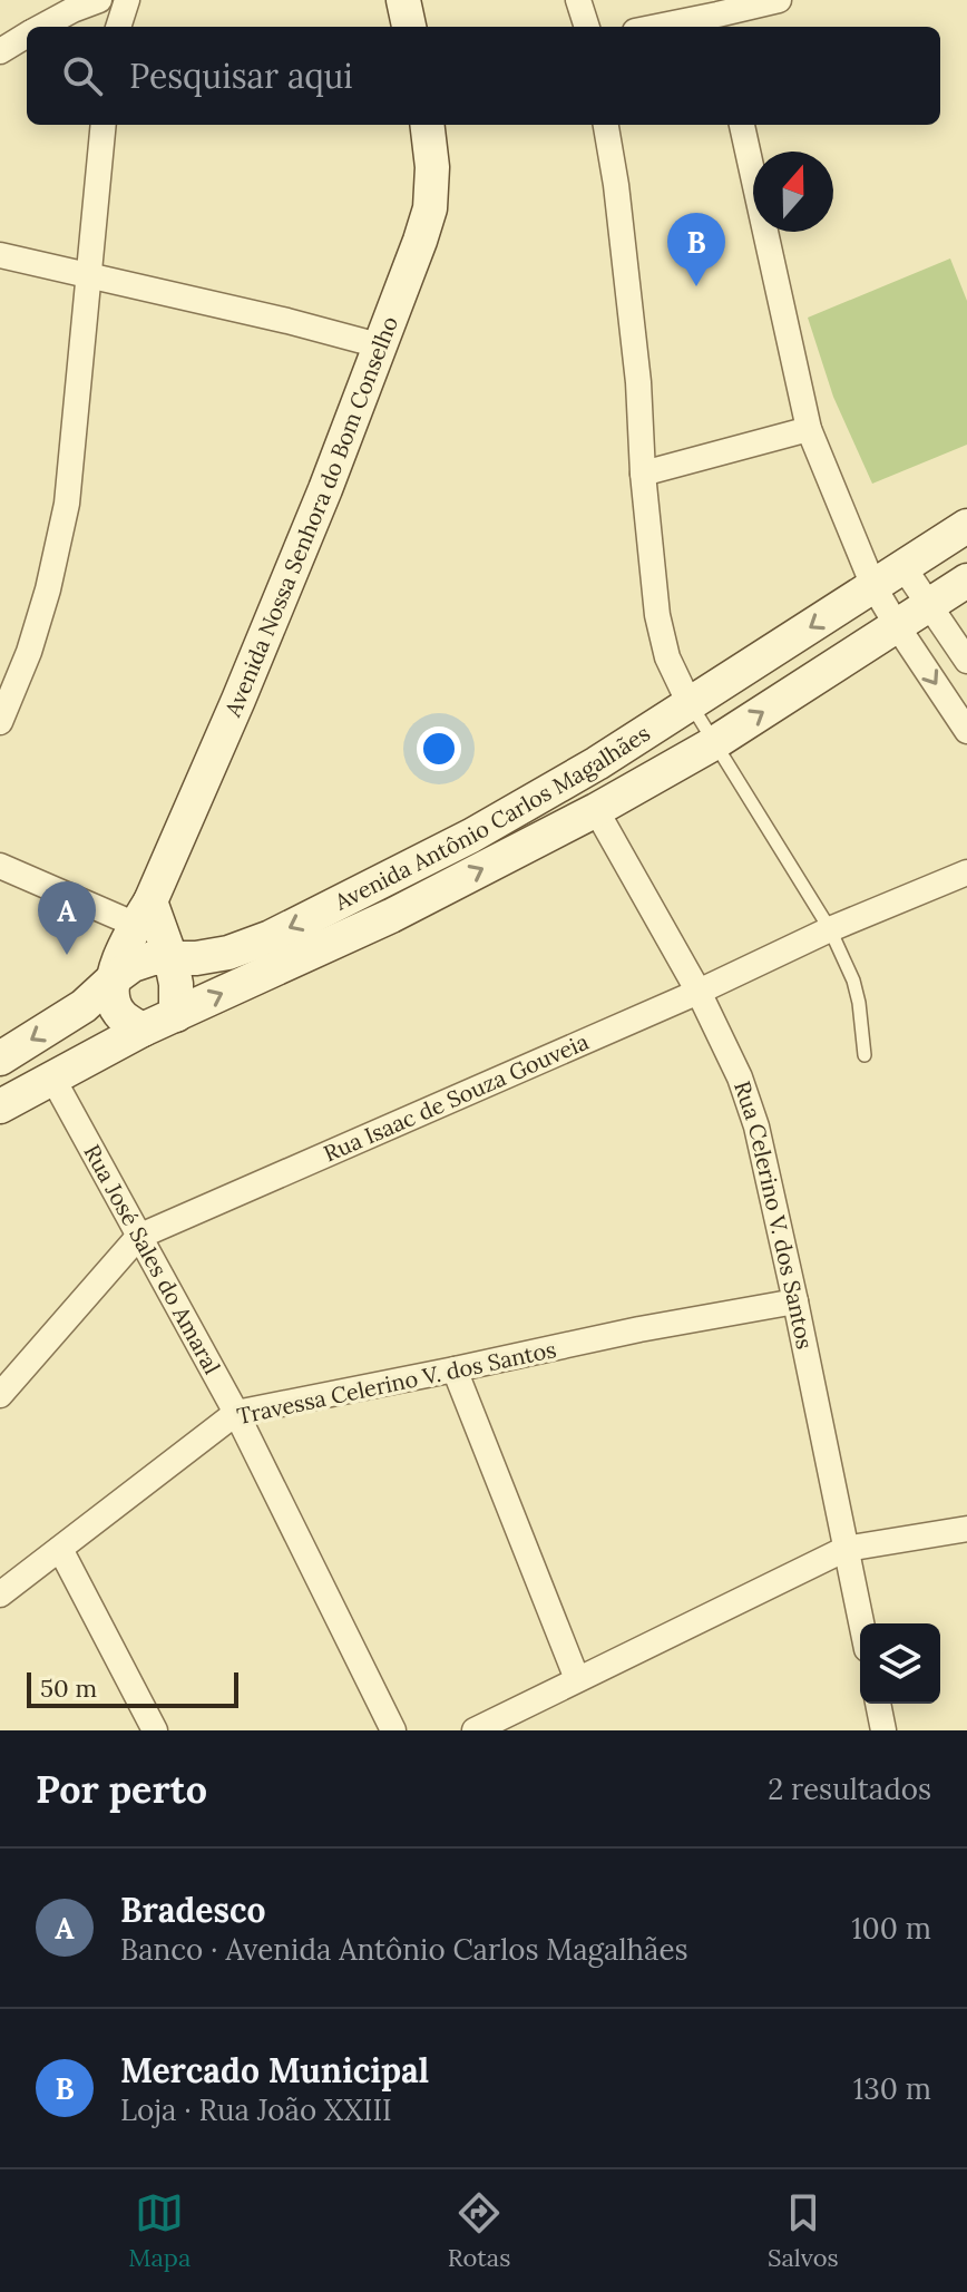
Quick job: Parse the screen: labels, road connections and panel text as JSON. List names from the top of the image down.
{
  "streets": {
    "main road": ["Avenida Nossa Senhora do Bom Conselho", "Avenida Antônio Carlos Magalhães"],
    "street": [
      "Rua Isaac de Souza Gouveia",
      "Rua Celerino V. dos Santos",
      "Rua José Sales do Amaral",
      "Travessa Celerino V. dos Santos"
    ]
  },
  "crossings": [
    ["Avenida Nossa Senhora do Bom Conselho", "Avenida Antônio Carlos Magalhães"],
    ["Avenida Antônio Carlos Magalhães", "Rua Celerino V. dos Santos"],
    ["Avenida Antônio Carlos Magalhães", "Rua José Sales do Amaral"],
    ["Rua Isaac de Souza Gouveia", "Rua Celerino V. dos Santos"],
    ["Rua Isaac de Souza Gouveia", "Rua José Sales do Amaral"],
    ["Rua Celerino V. dos Santos", "Travessa Celerino V. dos Santos"],
    ["Rua José Sales do Amaral", "Travessa Celerino V. dos Santos"]
  ],
  "scale_bar": "50 m",
  "north": "top",
  "page": {
    "search": "Pesquisar aqui",
    "pins": ["B", "A"],
    "scale": "50 m",
    "heading": ["Por perto", "2 resultados"],
    "list": [
      {
        "mark": "A",
        "name": "Bradesco",
        "note": "Banco · Avenida Antônio Carlos Magalhães",
        "value": "100 m"
      },
      {
        "mark": "B",
        "name": "Mercado Municipal",
        "note": "Loja · Rua João XXIII",
        "value": "130 m"
      }
    ],
    "nav": ["Mapa", "Rotas", "Salvos"]
  }
}
